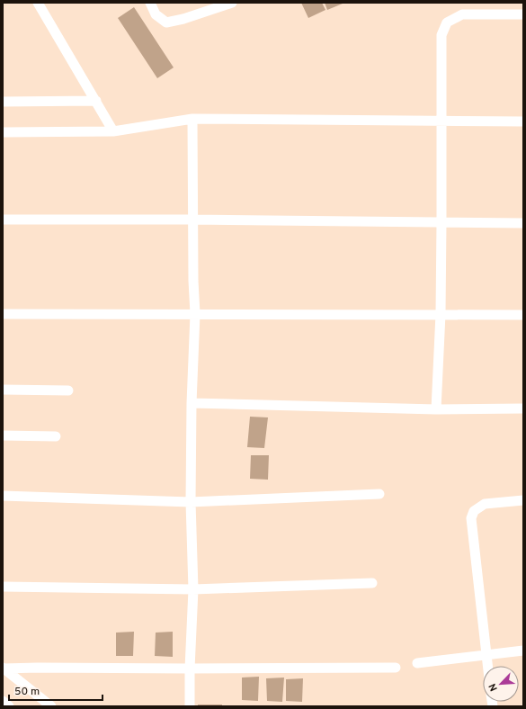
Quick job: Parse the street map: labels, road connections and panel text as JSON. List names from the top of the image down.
{
  "scale_bar": "50 m",
  "north": "bottom left"
}
